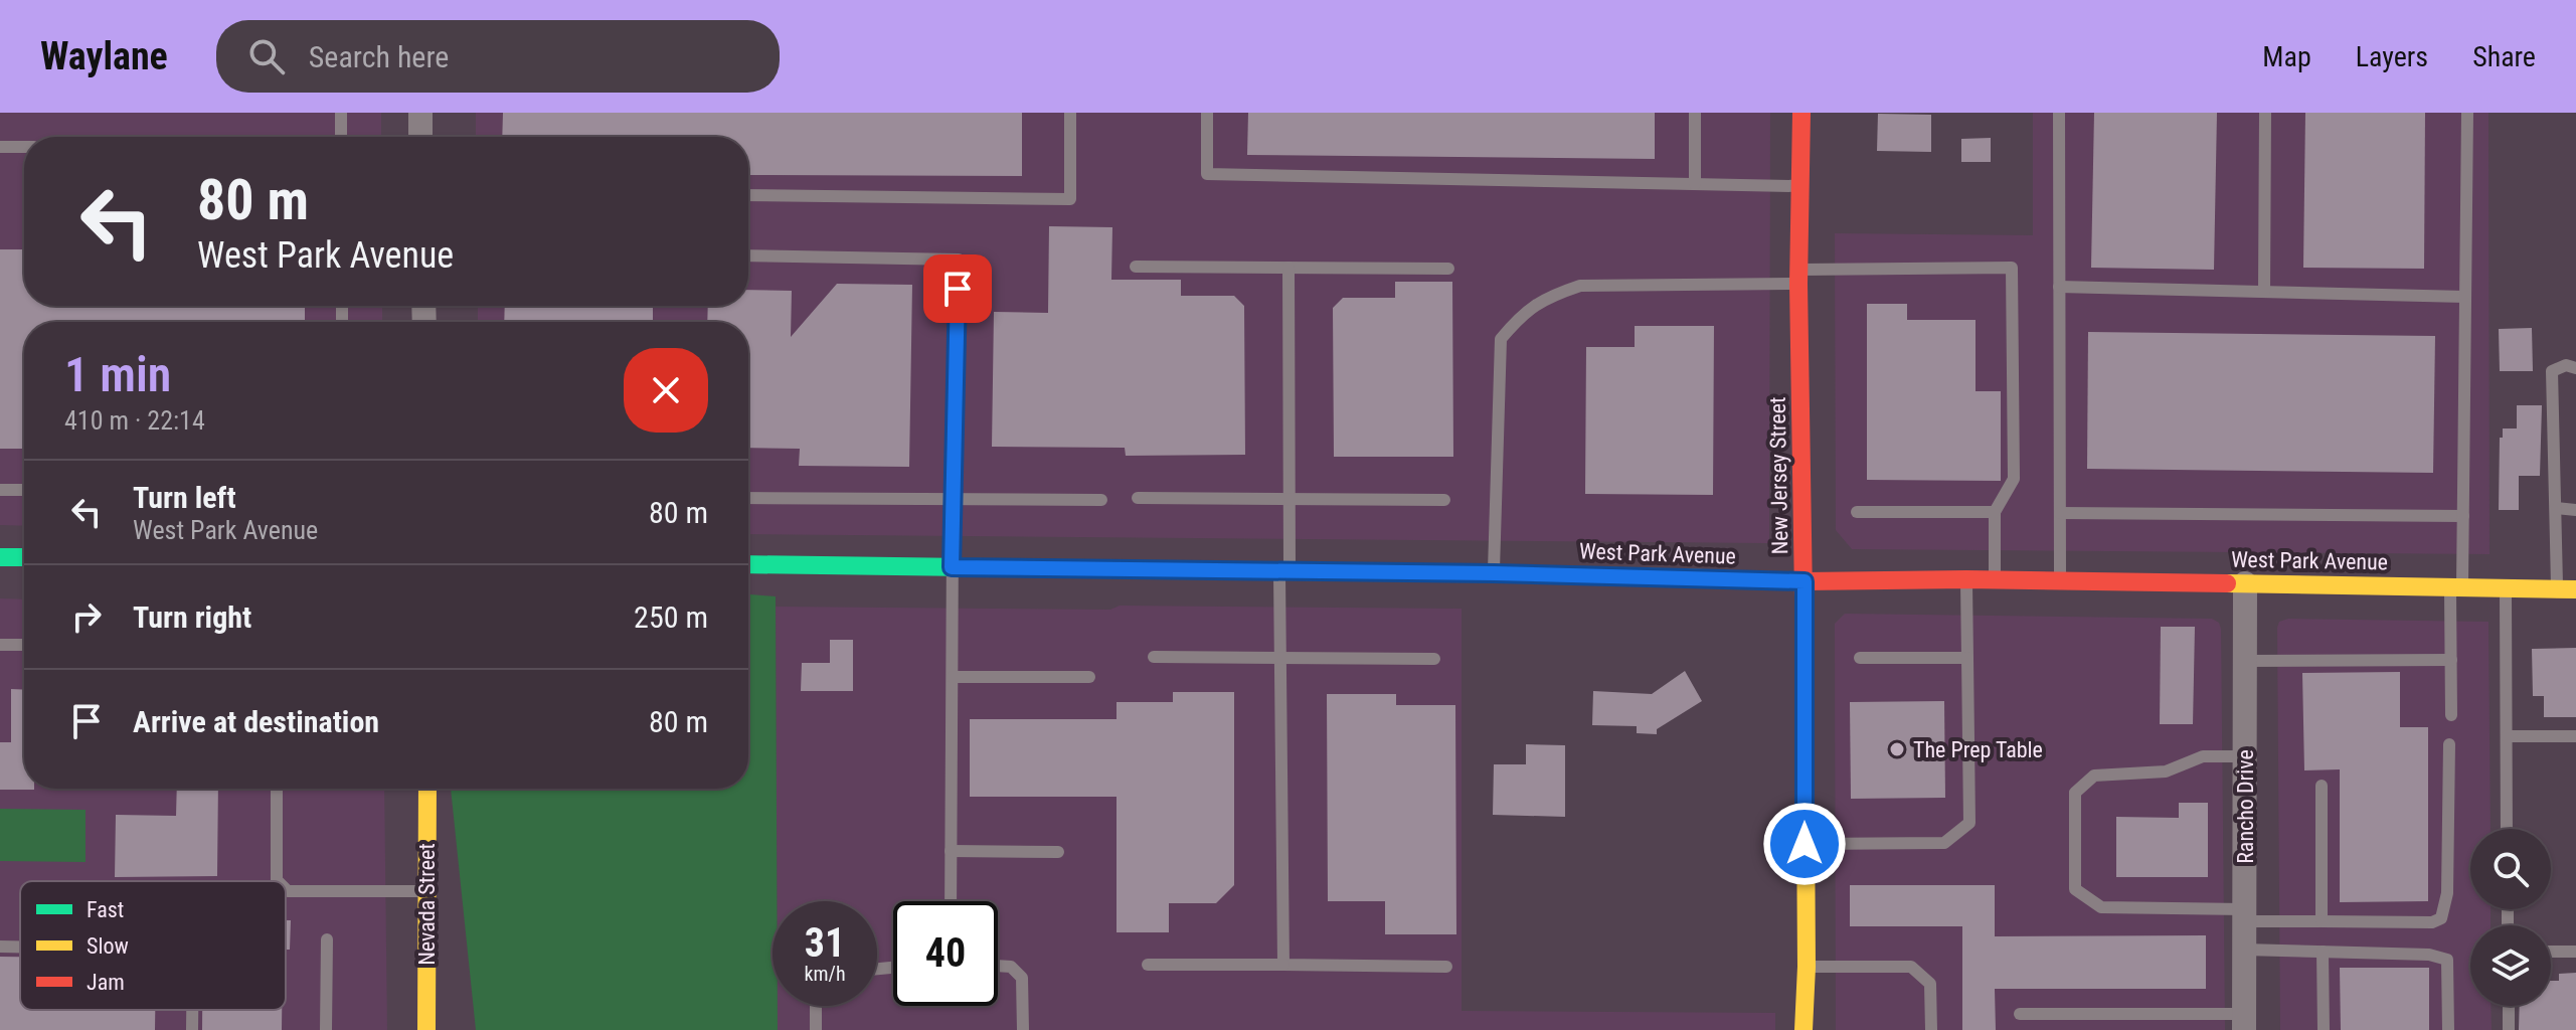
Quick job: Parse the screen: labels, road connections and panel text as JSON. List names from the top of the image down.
{
  "streets": {
    "street": [
      "New Jersey Street",
      "West Park Avenue",
      "Rancho Drive",
      "Nevada Street"
    ]
  },
  "crossings": [
    ["New Jersey Street", "West Park Avenue"],
    ["West Park Avenue", "Rancho Drive"]
  ],
  "places": ["The Prep Table"],
  "legend": ["Fast", "Slow", "Jam"],
  "page": {
    "header": "Waylane",
    "search": "Search here",
    "nav": ["Map", "Layers", "Share"],
    "turn": ["80 m", "West Park Avenue"],
    "heading": ["1 min", "410 m · 22:14"],
    "list": [
      {
        "name": "Turn left",
        "note": "West Park Avenue",
        "value": "80 m"
      },
      {
        "name": "Turn right",
        "value": "250 m"
      },
      {
        "name": "Arrive at destination",
        "value": "80 m"
      }
    ],
    "speed": "31 km/h",
    "limit": "40"
  }
}
